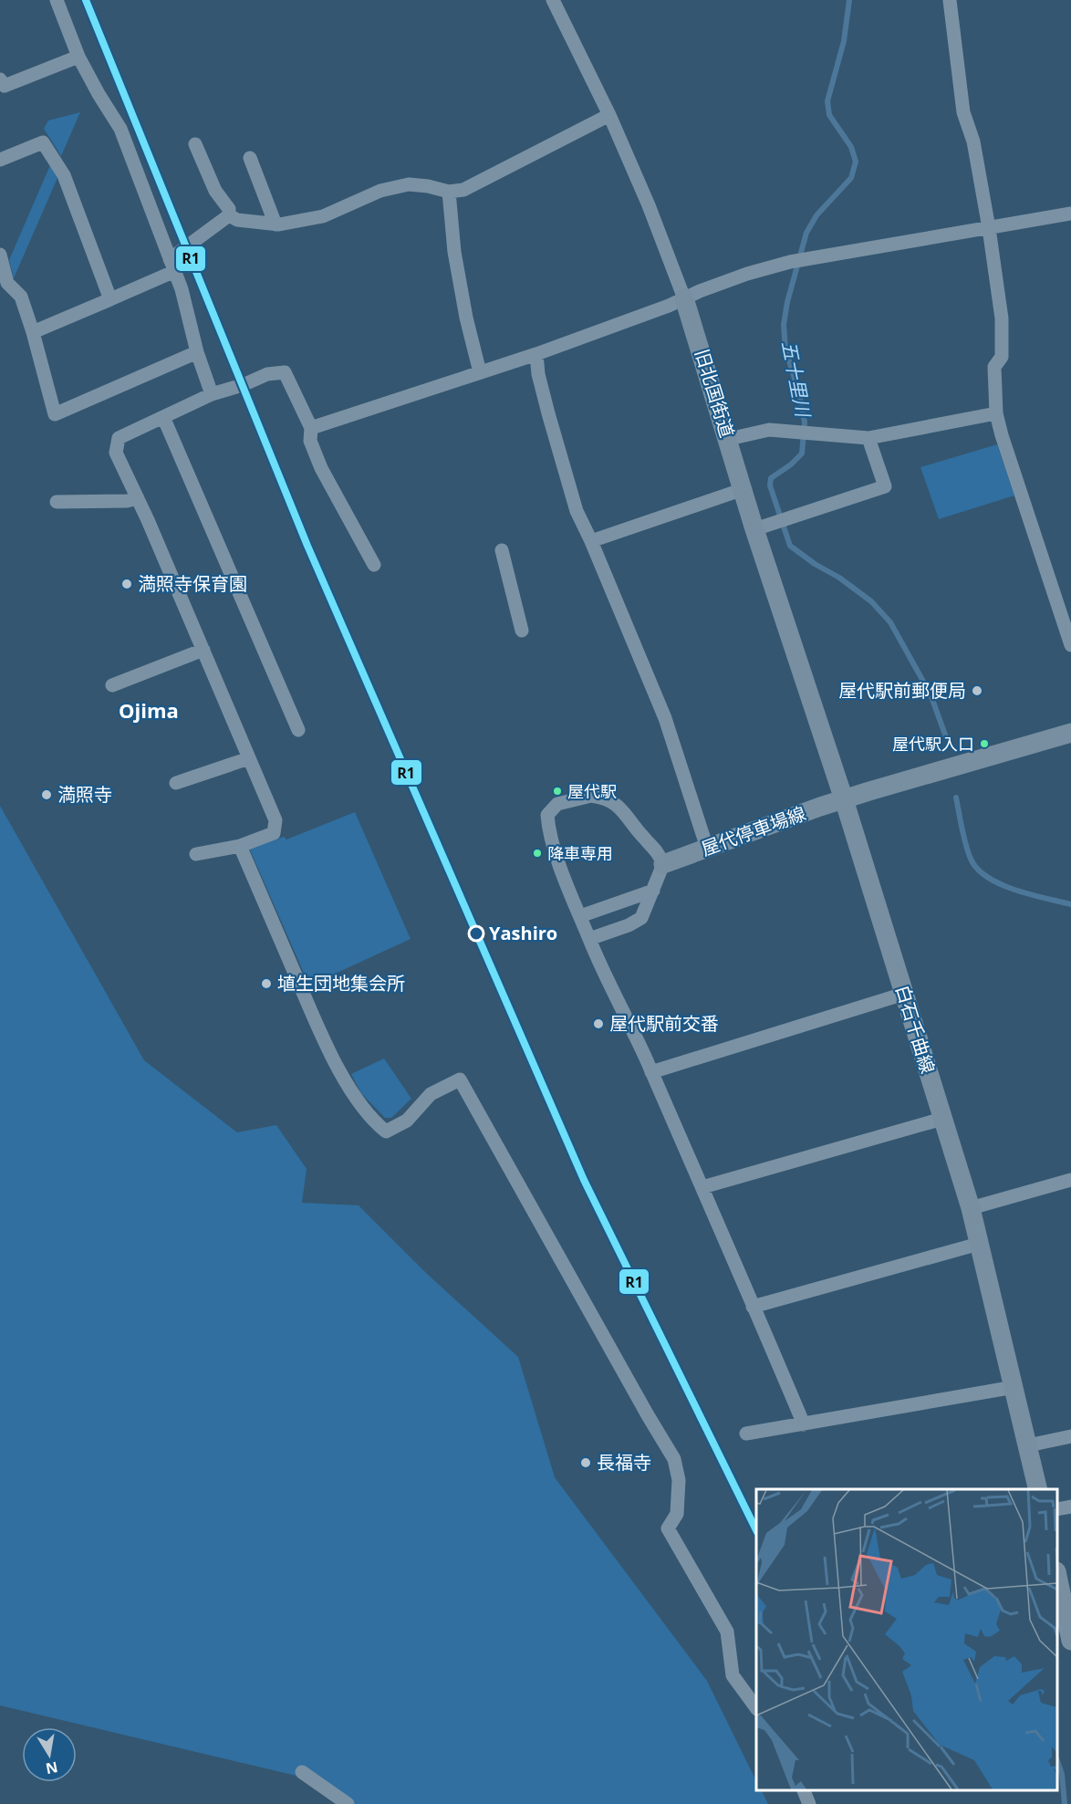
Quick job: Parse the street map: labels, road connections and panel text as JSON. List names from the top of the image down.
{
  "streets": {
    "main road": ["旧北国街道", "屋代停車場線", "白石千曲線"]
  },
  "crossings": [
    ["旧北国街道", "屋代停車場線"],
    ["旧北国街道", "白石千曲線"],
    ["屋代停車場線", "白石千曲線"]
  ],
  "districts": ["Ojima"],
  "water": ["五十里川"],
  "places": [
    "満照寺保育園",
    "屋代駅前郵便局",
    "屋代駅入口",
    "屋代駅",
    "満照寺",
    "降車専用",
    "Yashiro",
    "埴生団地集会所",
    "屋代駅前交番",
    "長福寺"
  ],
  "lines": ["transit line R1"],
  "north": "bottom"
}
